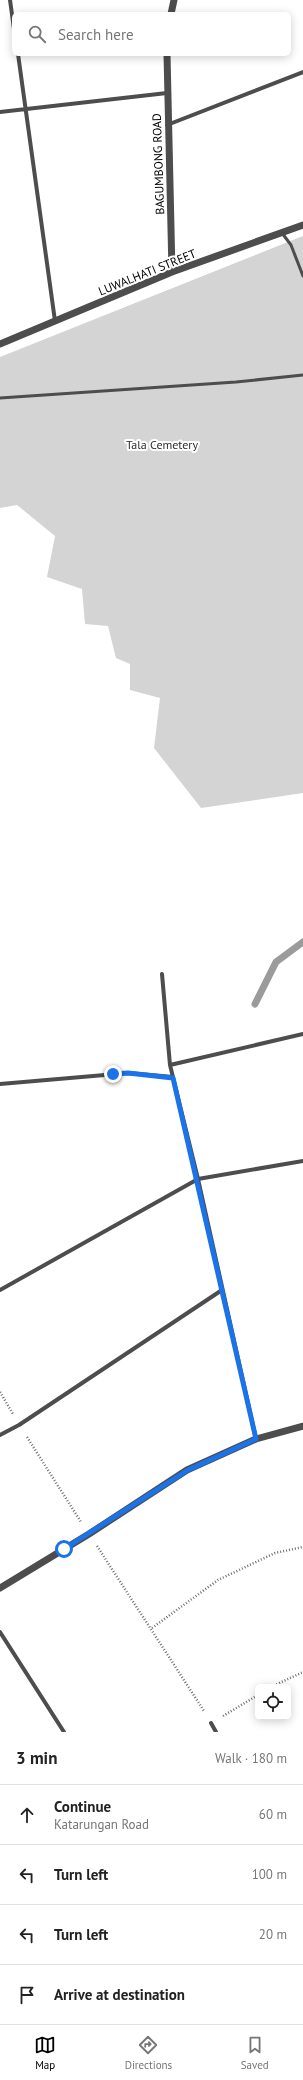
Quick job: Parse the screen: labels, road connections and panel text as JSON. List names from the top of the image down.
{
  "streets": {
    "street": ["BAGUMBONG ROAD", "LUWALHATI STREET"]
  },
  "crossings": [
    ["BAGUMBONG ROAD", "LUWALHATI STREET"]
  ],
  "parks": ["Tala Cemetery"],
  "page": {
    "search": "Search here",
    "heading": ["3 min", "Walk · 180 m"],
    "list": [
      ["Continue", "Katarungan Road", "60 m"],
      ["Turn left", "100 m"],
      ["Turn left", "20 m"],
      "Arrive at destination"
    ],
    "nav": ["Map", "Directions", "Saved"]
  }
}
